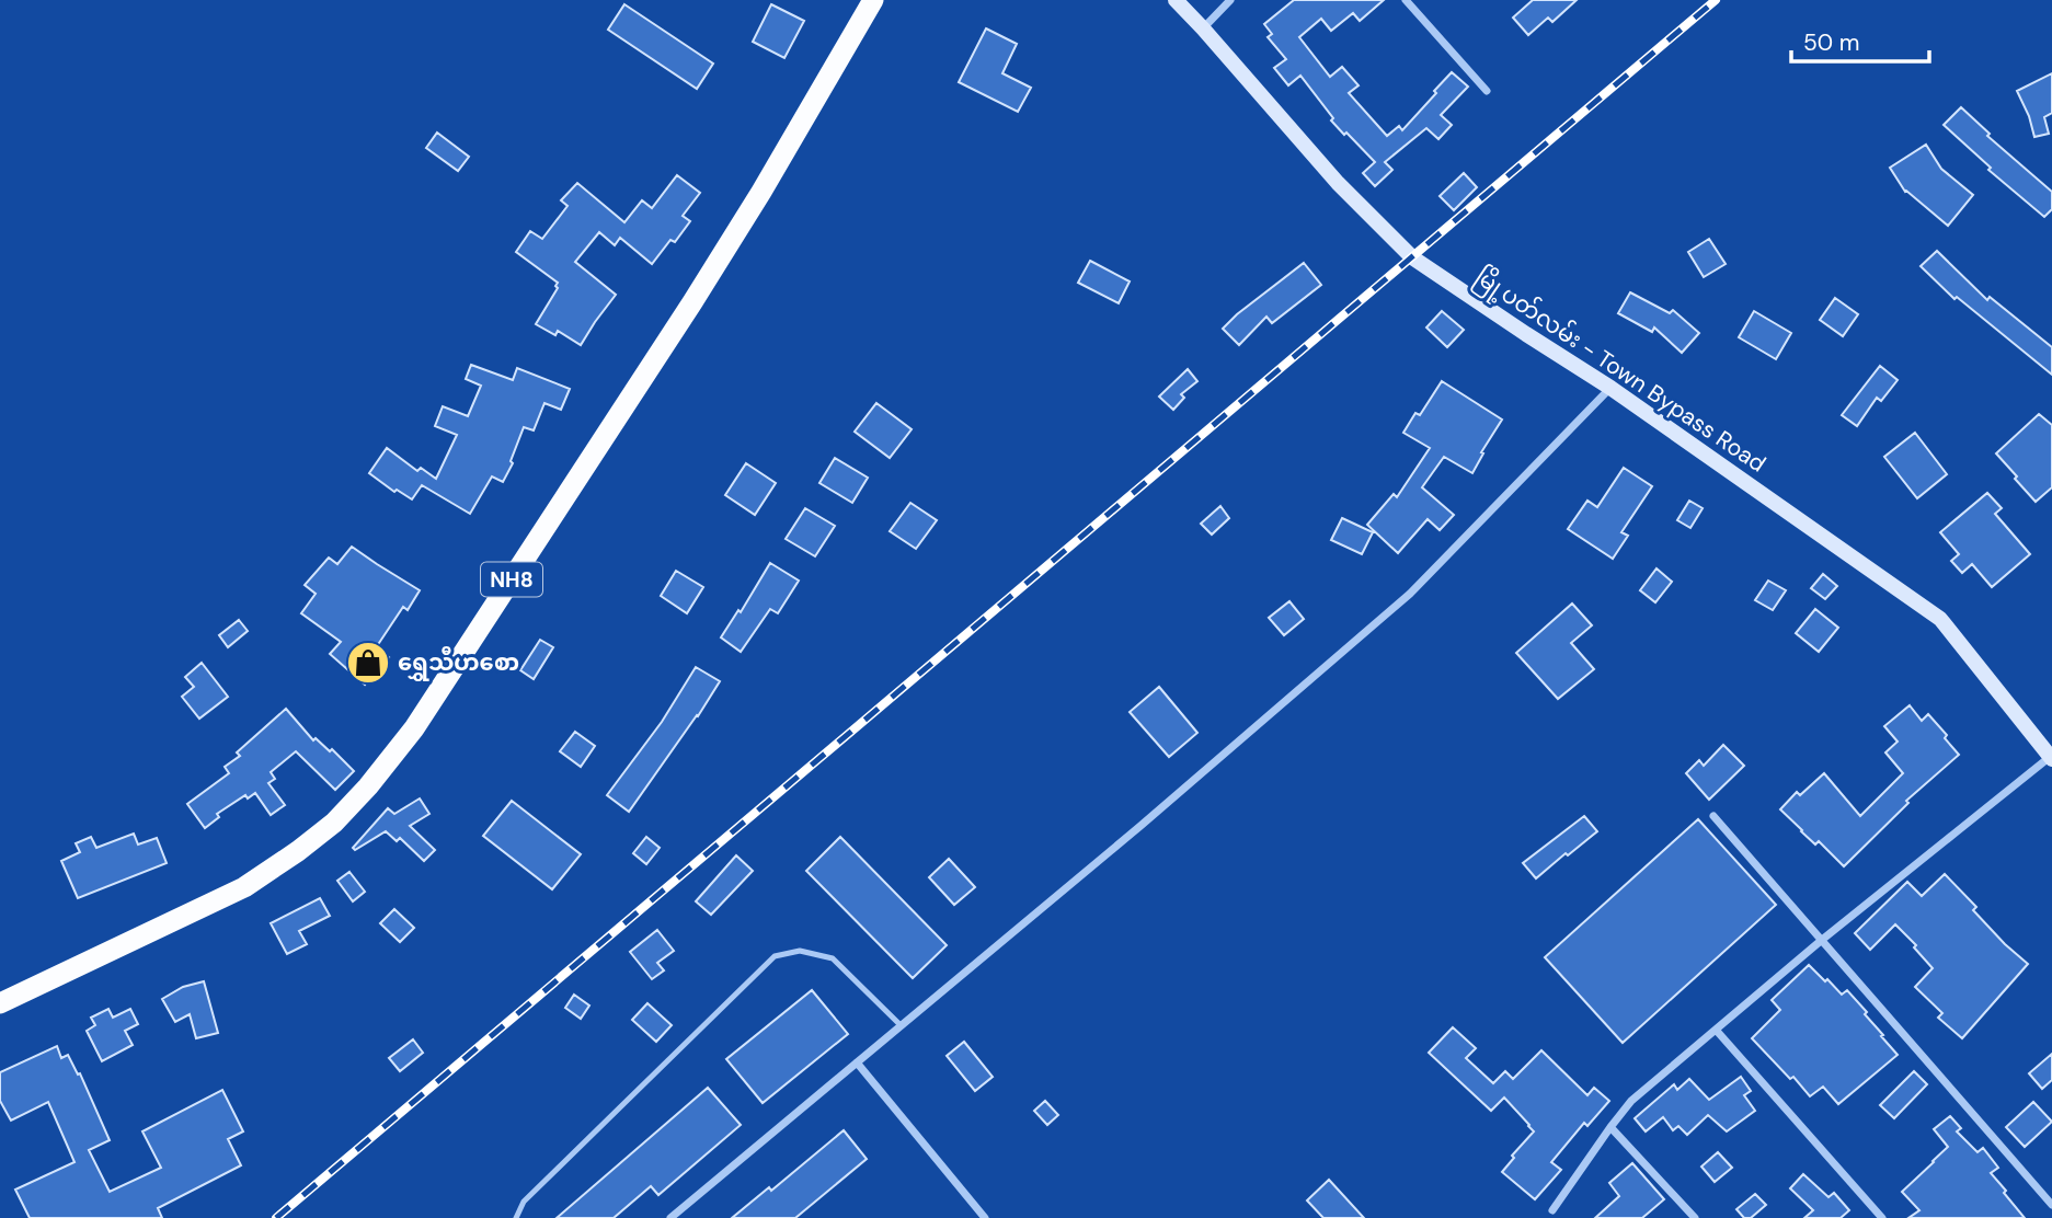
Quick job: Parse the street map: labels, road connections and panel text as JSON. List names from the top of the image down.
{
  "streets": {
    "highway": ["NH8"],
    "main road": ["မြို့ပတ်လမ်း - Town Bypass Road"]
  },
  "places": {
    "shop": ["ရွှေသီဟစော"]
  },
  "scale_bar": "50 m"
}
